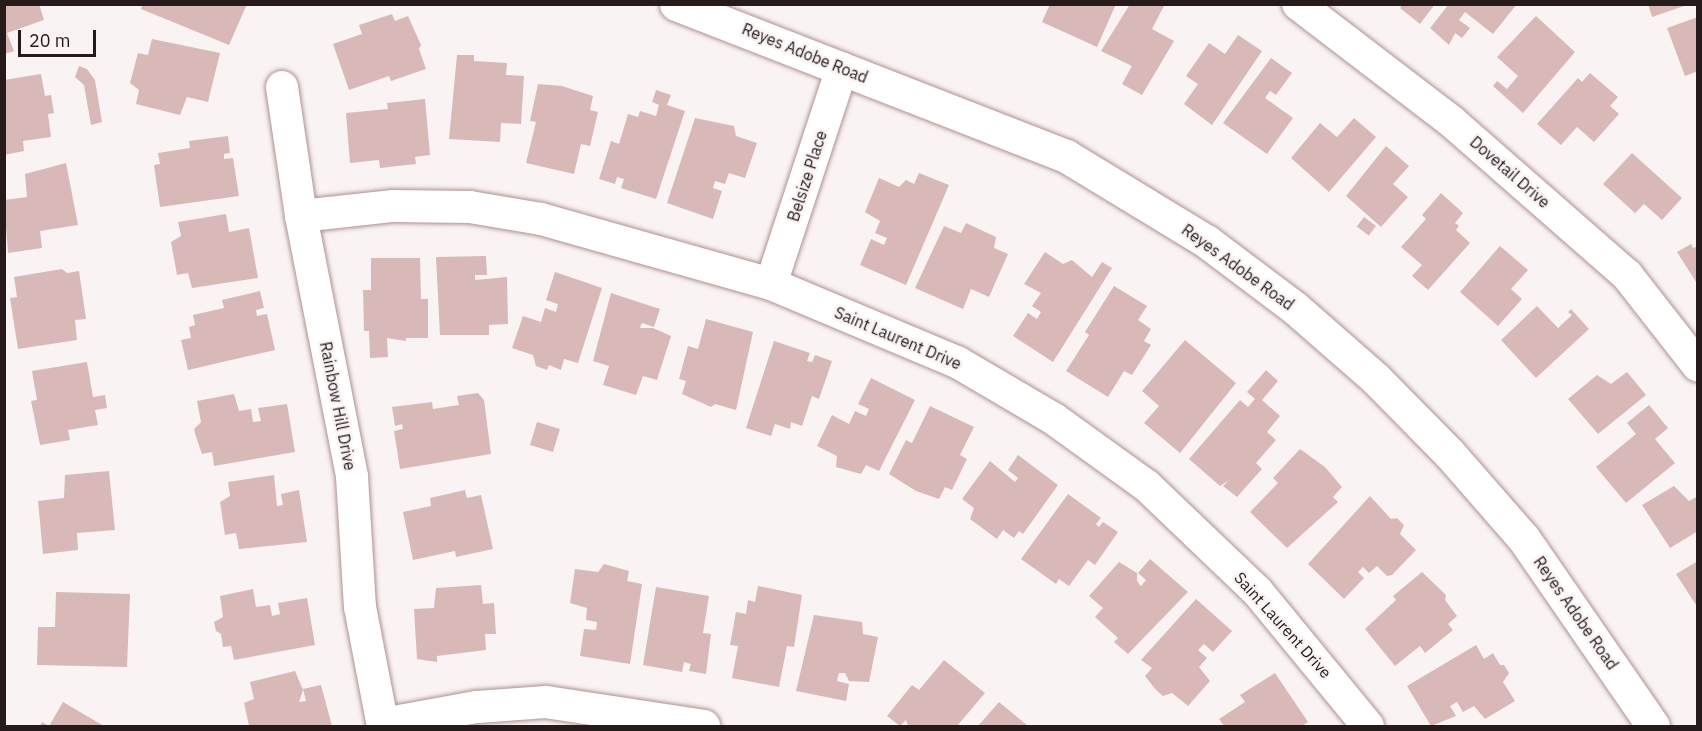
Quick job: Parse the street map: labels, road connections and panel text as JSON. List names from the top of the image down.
{
  "streets": {
    "street": [
      "Reyes Adobe Road",
      "Dovetail Drive",
      "Belsize Place",
      "Saint Laurent Drive",
      "Rainbow Hill Drive"
    ]
  },
  "crossings": [
    ["Reyes Adobe Road", "Belsize Place"],
    ["Belsize Place", "Saint Laurent Drive"],
    ["Saint Laurent Drive", "Rainbow Hill Drive"]
  ],
  "scale_bar": "20 m"
}
